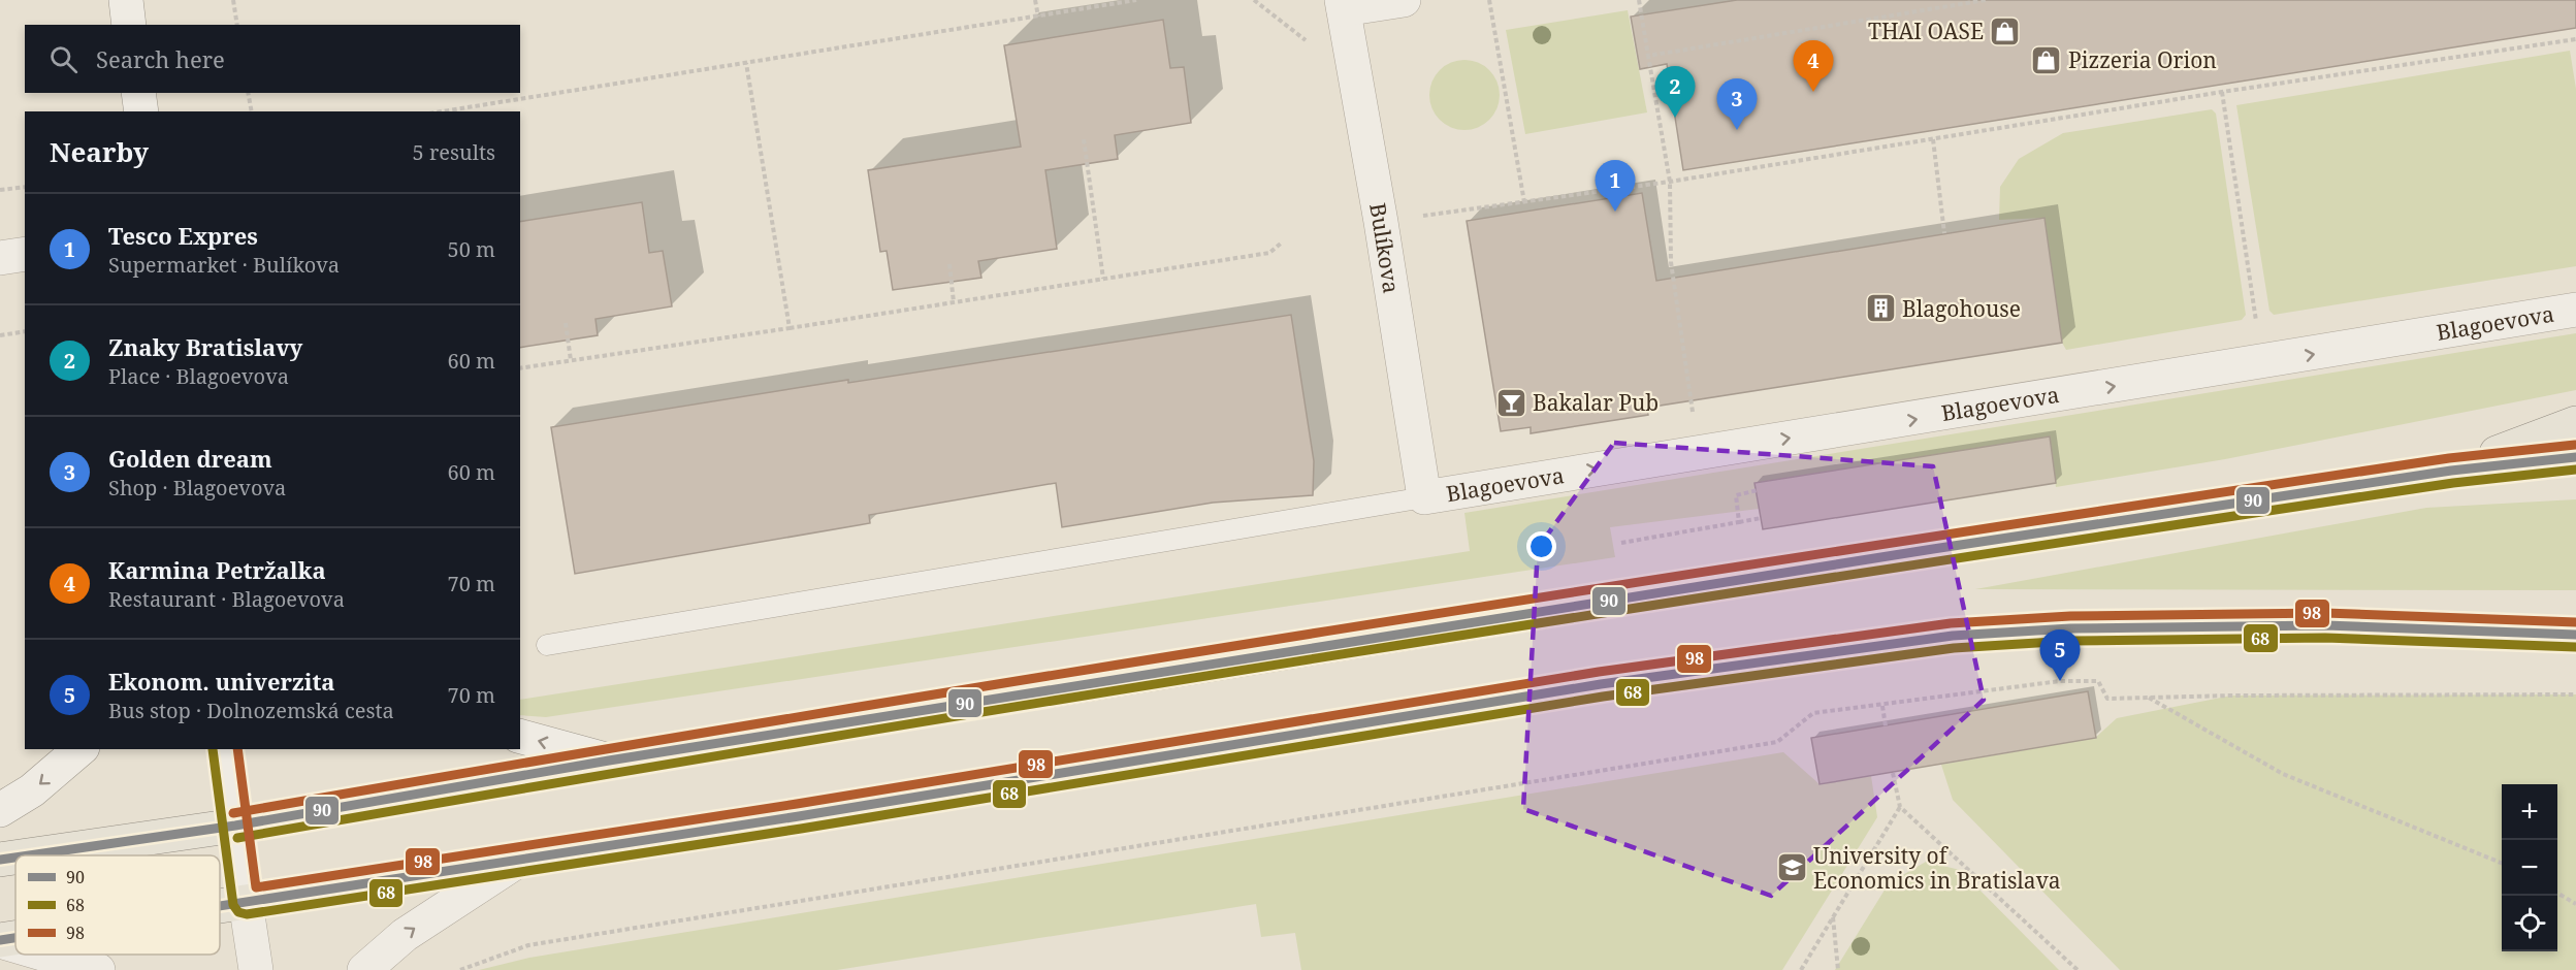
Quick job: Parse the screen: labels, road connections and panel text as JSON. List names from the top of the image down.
{
  "streets": {
    "street": ["Bulíkova", "Blagoevova"]
  },
  "crossings": [
    ["Bulíkova", "Blagoevova"]
  ],
  "one_way": ["Blagoevova"],
  "places": {
    "shop": ["THAI OASE", "Pizzeria Orion"],
    "building": ["Blagohouse"],
    "bar": ["Bakalar Pub"],
    "school or university": ["University of Economics in Bratislava"]
  },
  "lines": ["transit line 98", "transit line 90", "transit line 68"],
  "legend": ["90", "68", "98"],
  "page": {
    "search": "Search here",
    "pins": [
      "4",
      "2",
      "3",
      "1",
      "5"
    ],
    "heading": ["Nearby", "5 results"],
    "list": [
      {
        "mark": "1",
        "name": "Tesco Expres",
        "note": "Supermarket · Bulíkova",
        "value": "50 m"
      },
      {
        "mark": "2",
        "name": "Znaky Bratislavy",
        "note": "Place · Blagoevova",
        "value": "60 m"
      },
      {
        "mark": "3",
        "name": "Golden dream",
        "note": "Shop · Blagoevova",
        "value": "60 m"
      },
      {
        "mark": "4",
        "name": "Karmina Petržalka",
        "note": "Restaurant · Blagoevova",
        "value": "70 m"
      },
      {
        "mark": "5",
        "name": "Ekonom. univerzita",
        "note": "Bus stop · Dolnozemská cesta",
        "value": "70 m"
      }
    ],
    "map_buttons": ["+", "−"]
  }
}
